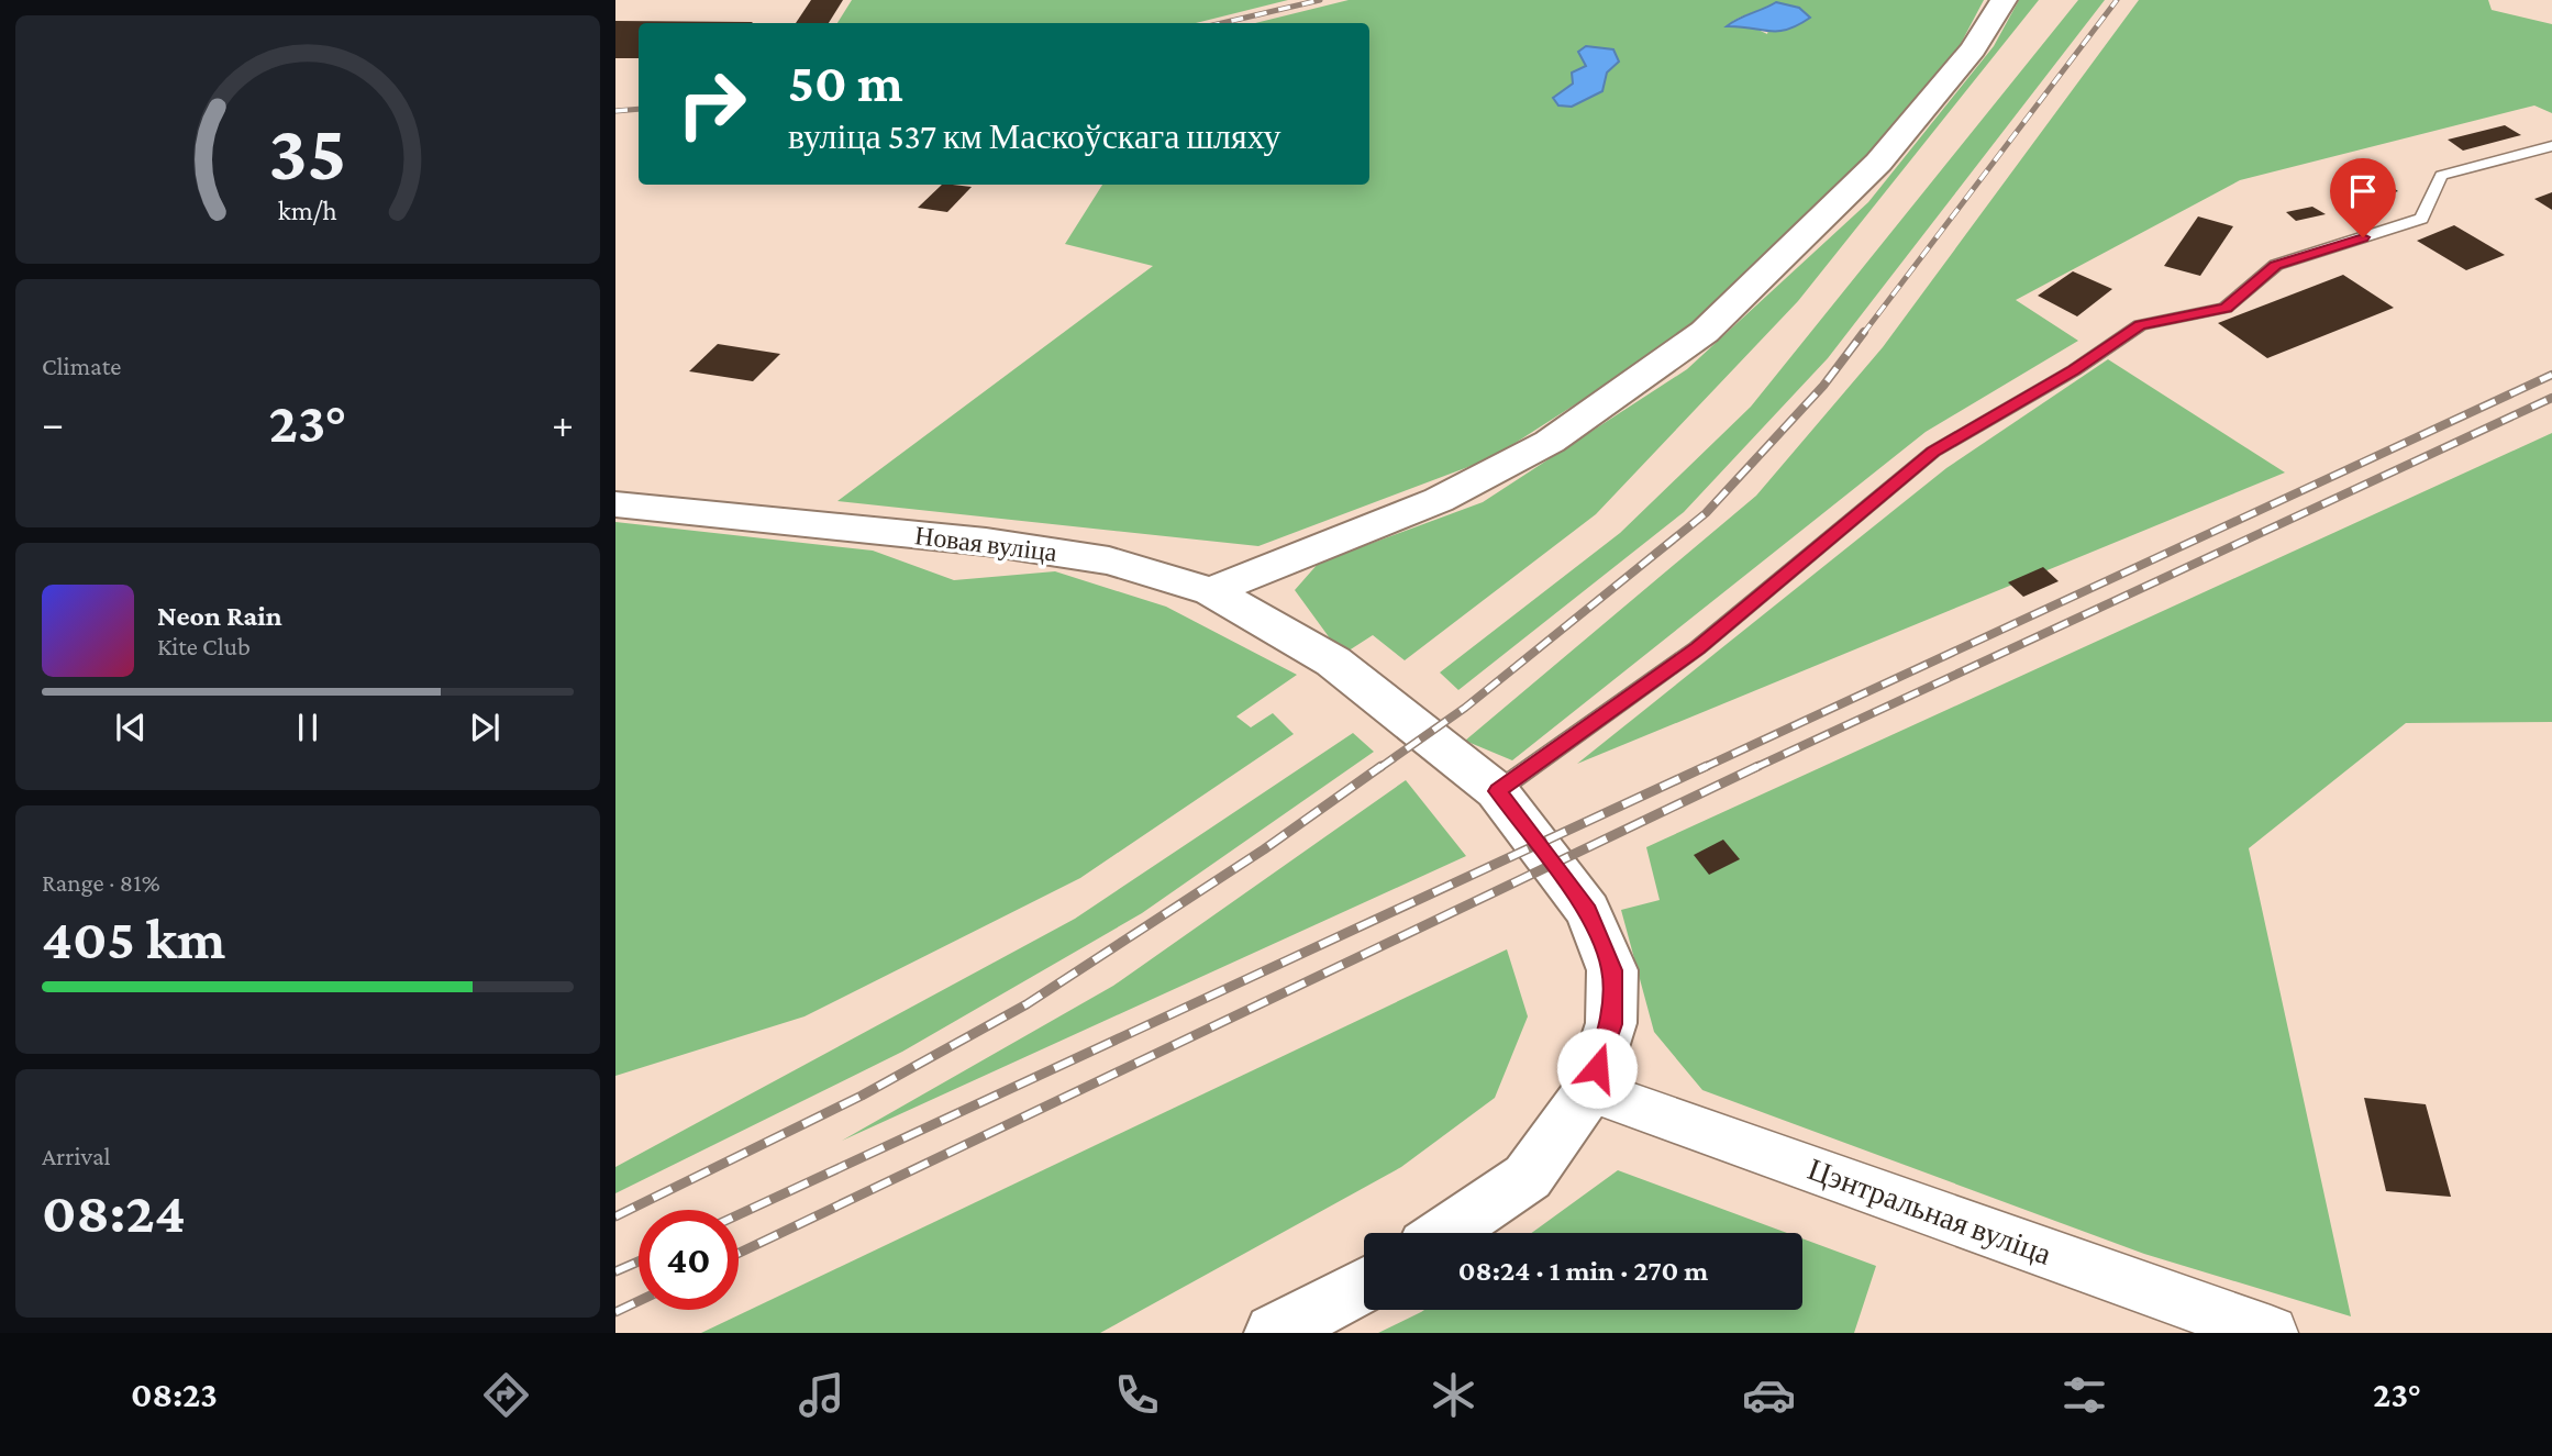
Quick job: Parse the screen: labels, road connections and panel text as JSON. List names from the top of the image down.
{
  "streets": {
    "street": ["Новая вуліца", "Цэнтральная вуліца"]
  },
  "crossings": [
    ["Новая вуліца", "Цэнтральная вуліца"]
  ],
  "page": {
    "turn": ["50 m", "вуліца 537 км Маскоўскага шляху"],
    "tile": [
      "Climate",
      ["Range · 81%", "405 km"],
      ["Arrival", "08:24"]
    ],
    "heat": ["−", "23°", "+"],
    "song": ["Neon Rain", "Kite Club"],
    "limit": "40",
    "trip": "08:24 · 1 min · 270 m",
    "tabs": ["08:23", "23°"],
    "gauge": ["35", "km/h"]
  }
}
